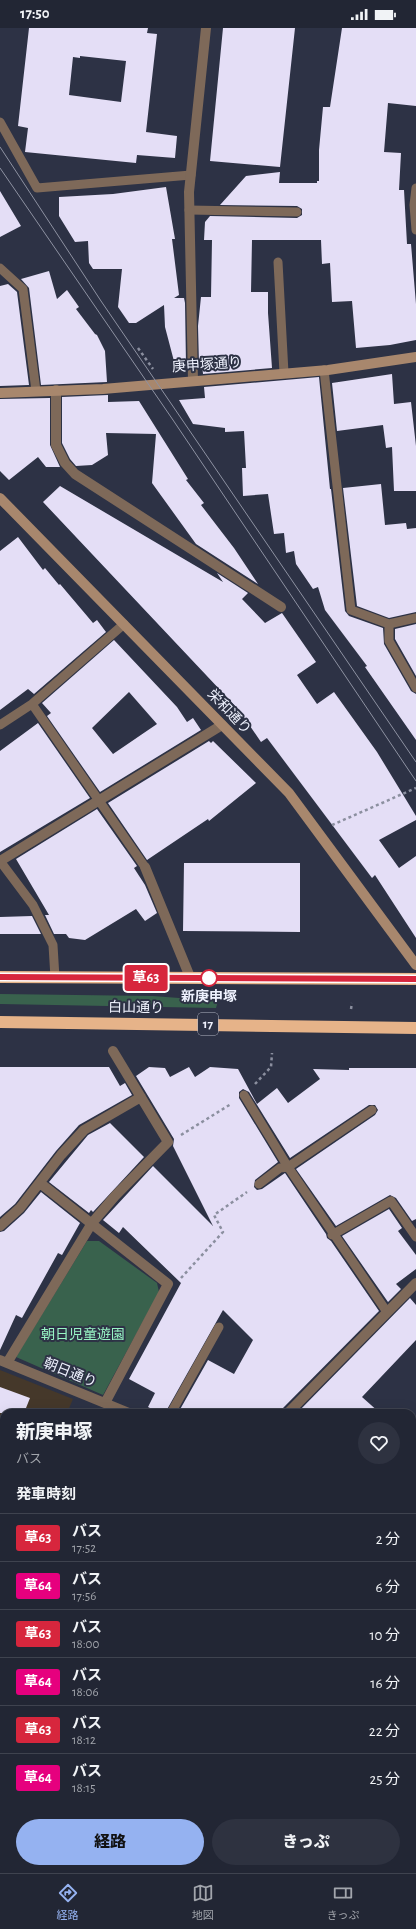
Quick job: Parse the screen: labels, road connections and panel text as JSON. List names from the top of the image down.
{
  "streets": {
    "highway": ["白山通り", "17"],
    "street": ["庚申塚通り", "栄和通り", "朝日通り"]
  },
  "parks": ["朝日児童遊園"],
  "places": ["新庚申塚"],
  "lines": ["bus line 草63"],
  "page": {
    "status": "17:50",
    "on_map": "草63",
    "heading": [
      ["新庚申塚", "バス"],
      "発車時刻"
    ],
    "list": [
      {
        "mark": "草63",
        "name": "バス",
        "note": "17:52",
        "value": "2 分"
      },
      {
        "mark": "草64",
        "name": "バス",
        "note": "17:56",
        "value": "6 分"
      },
      {
        "mark": "草63",
        "name": "バス",
        "note": "18:00",
        "value": "10 分"
      },
      {
        "mark": "草64",
        "name": "バス",
        "note": "18:06",
        "value": "16 分"
      },
      {
        "mark": "草63",
        "name": "バス",
        "note": "18:12",
        "value": "22 分"
      },
      {
        "mark": "草64",
        "name": "バス",
        "note": "18:15",
        "value": "25 分"
      }
    ],
    "buttons": ["経路", "きっぷ"],
    "tabs": ["経路", "地図", "きっぷ"]
  }
}
